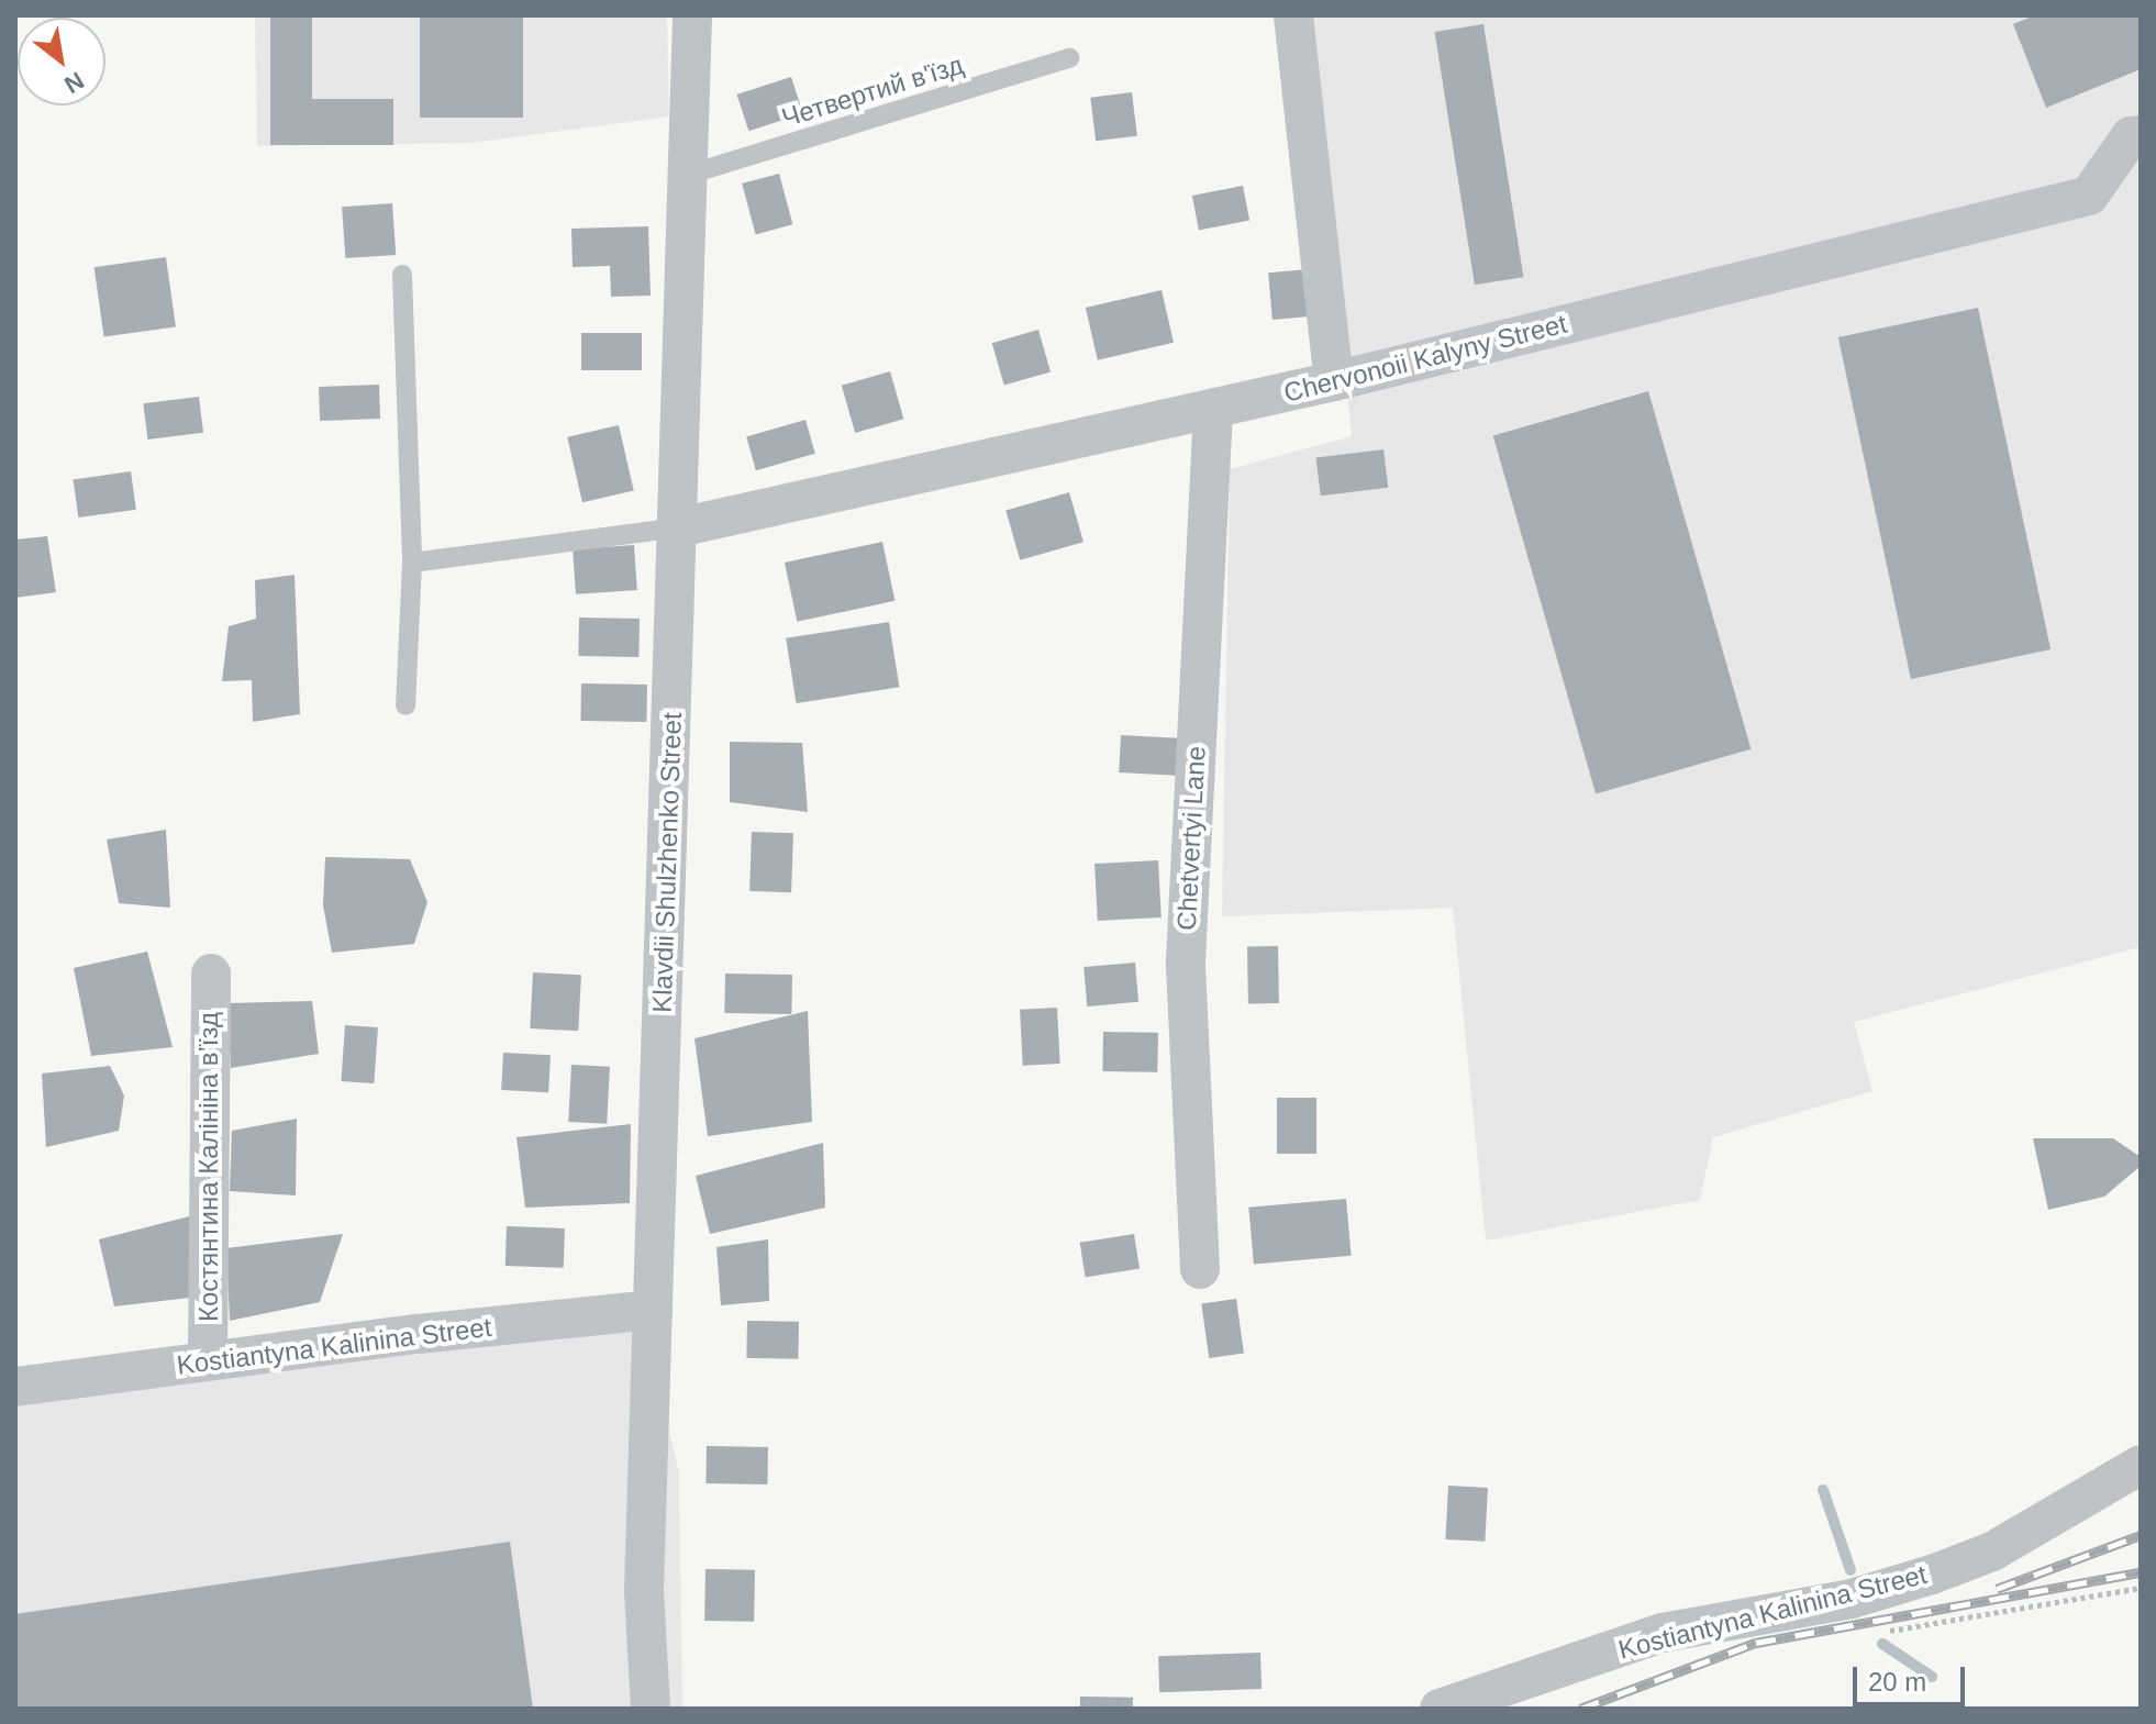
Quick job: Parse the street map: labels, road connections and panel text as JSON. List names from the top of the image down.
{
  "streets": {
    "street": [
      "Chervonoii Kalyny Street",
      "Chetvertyi Lane",
      "Klavdii Shulzhenko Street",
      "Костянтина Калініна в’їзд",
      "Kostiantyna Kalinina Street"
    ],
    "lane": ["Четвертий в'їзд"]
  },
  "crossings": [
    ["Четвертий в'їзд", "Klavdii Shulzhenko Street"],
    ["Chervonoii Kalyny Street", "Chetvertyi Lane"],
    ["Chervonoii Kalyny Street", "Klavdii Shulzhenko Street"],
    ["Klavdii Shulzhenko Street", "Kostiantyna Kalinina Street"],
    ["Костянтина Калініна в’їзд", "Kostiantyna Kalinina Street"]
  ],
  "scale_bar": "20 m",
  "north": "bottom right"
}
